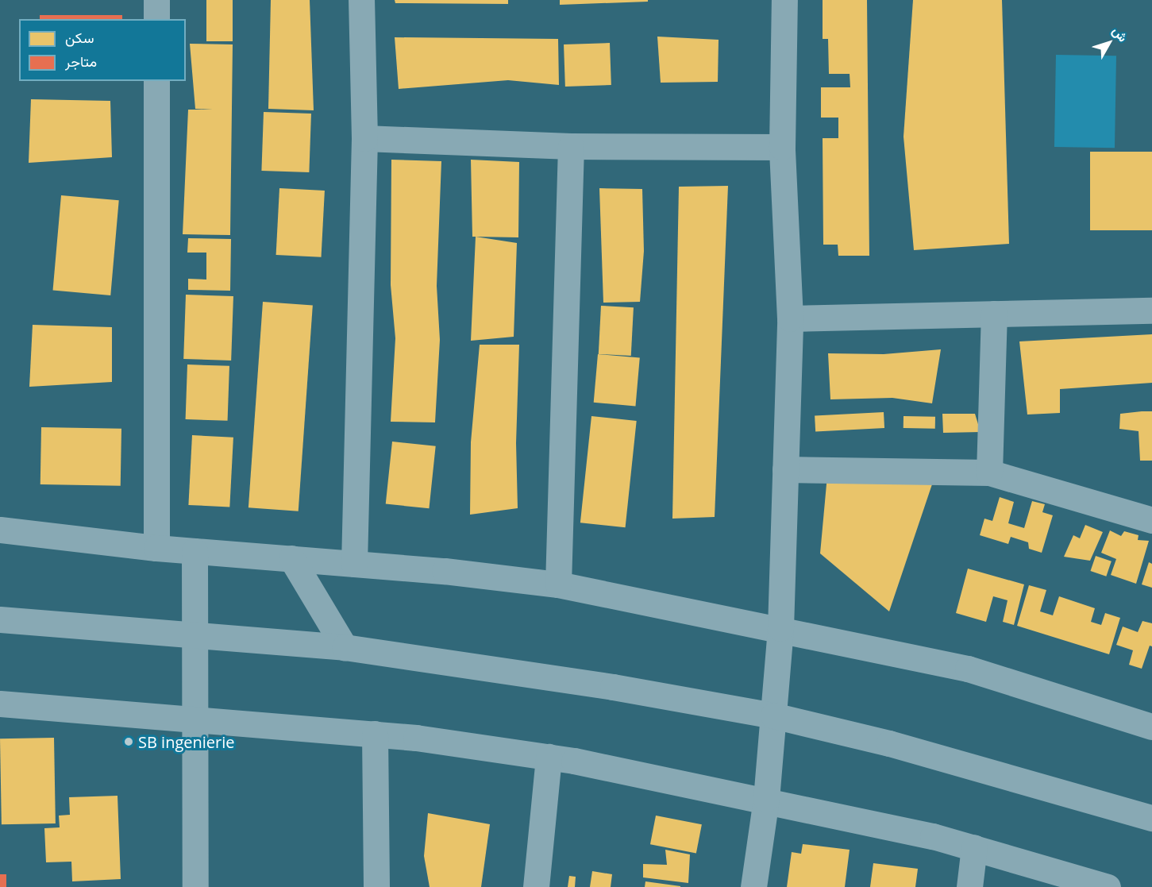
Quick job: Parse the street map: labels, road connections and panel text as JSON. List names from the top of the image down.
{
  "places": ["SB ingenierie"],
  "legend": ["سكن", "متاجر"],
  "north": "top right"
}
